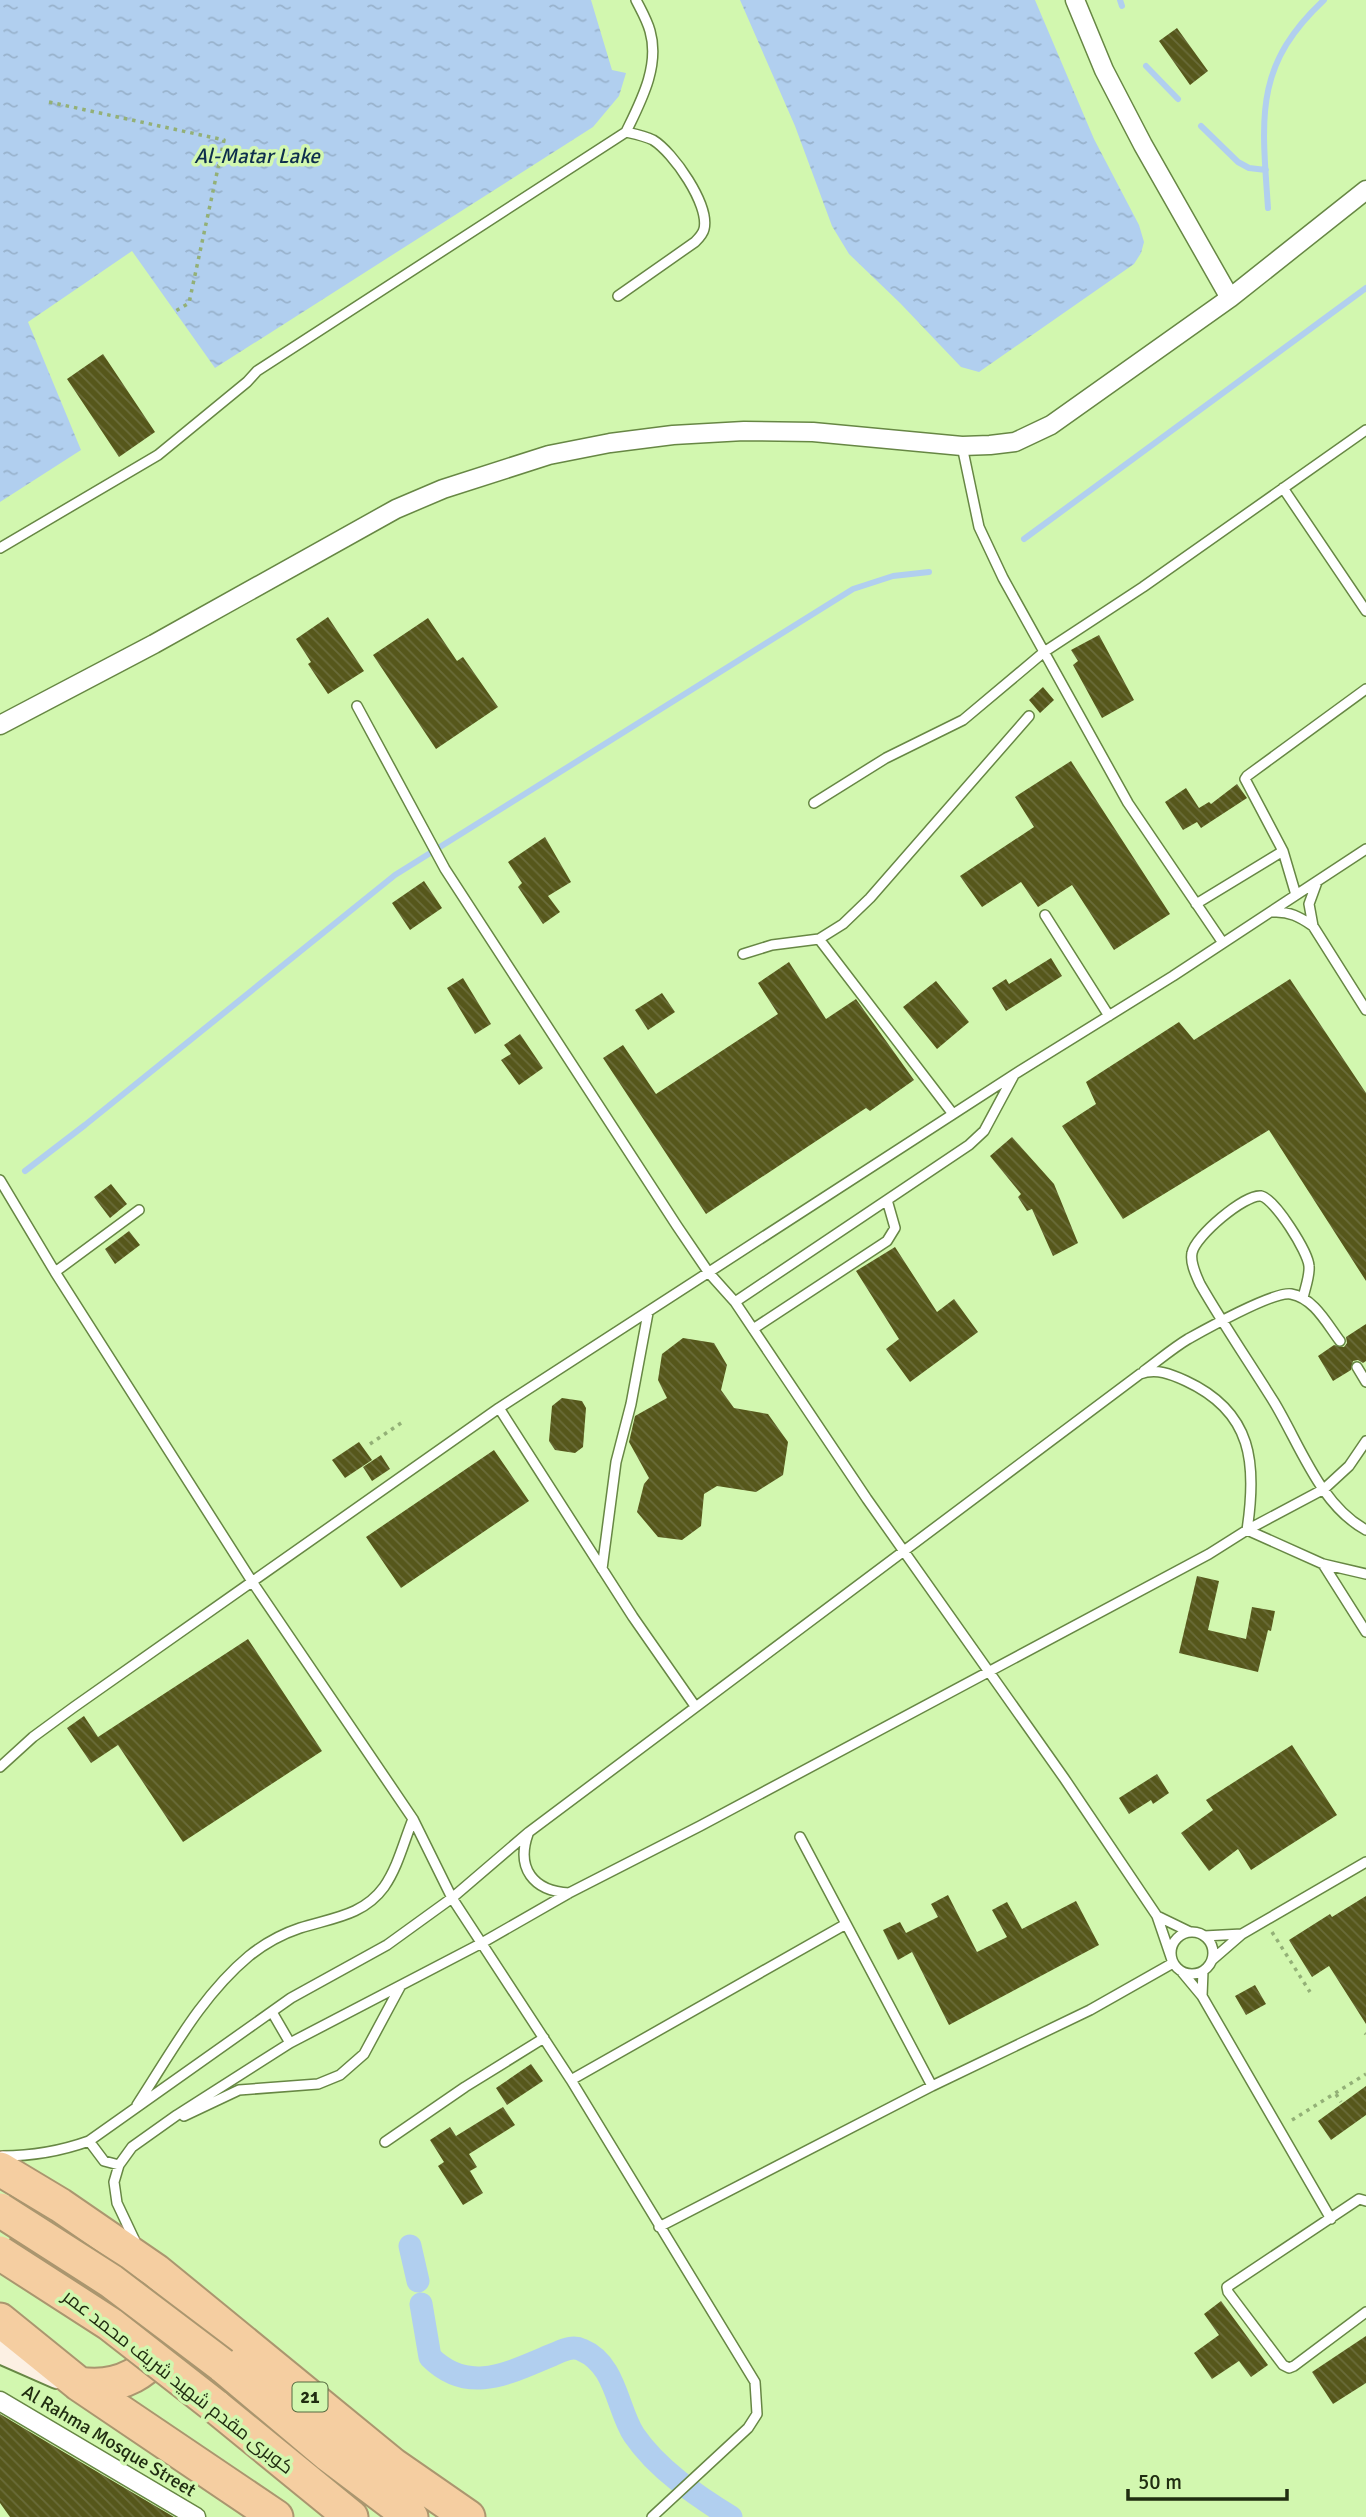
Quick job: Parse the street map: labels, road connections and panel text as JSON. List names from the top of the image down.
{
  "streets": {
    "highway": ["كوبرى مقدم شهيد شريف محمد عمر", "21"],
    "street": ["Al Rahma Mosque Street"]
  },
  "water": ["Al-Matar Lake"],
  "scale_bar": "50 m"
}
